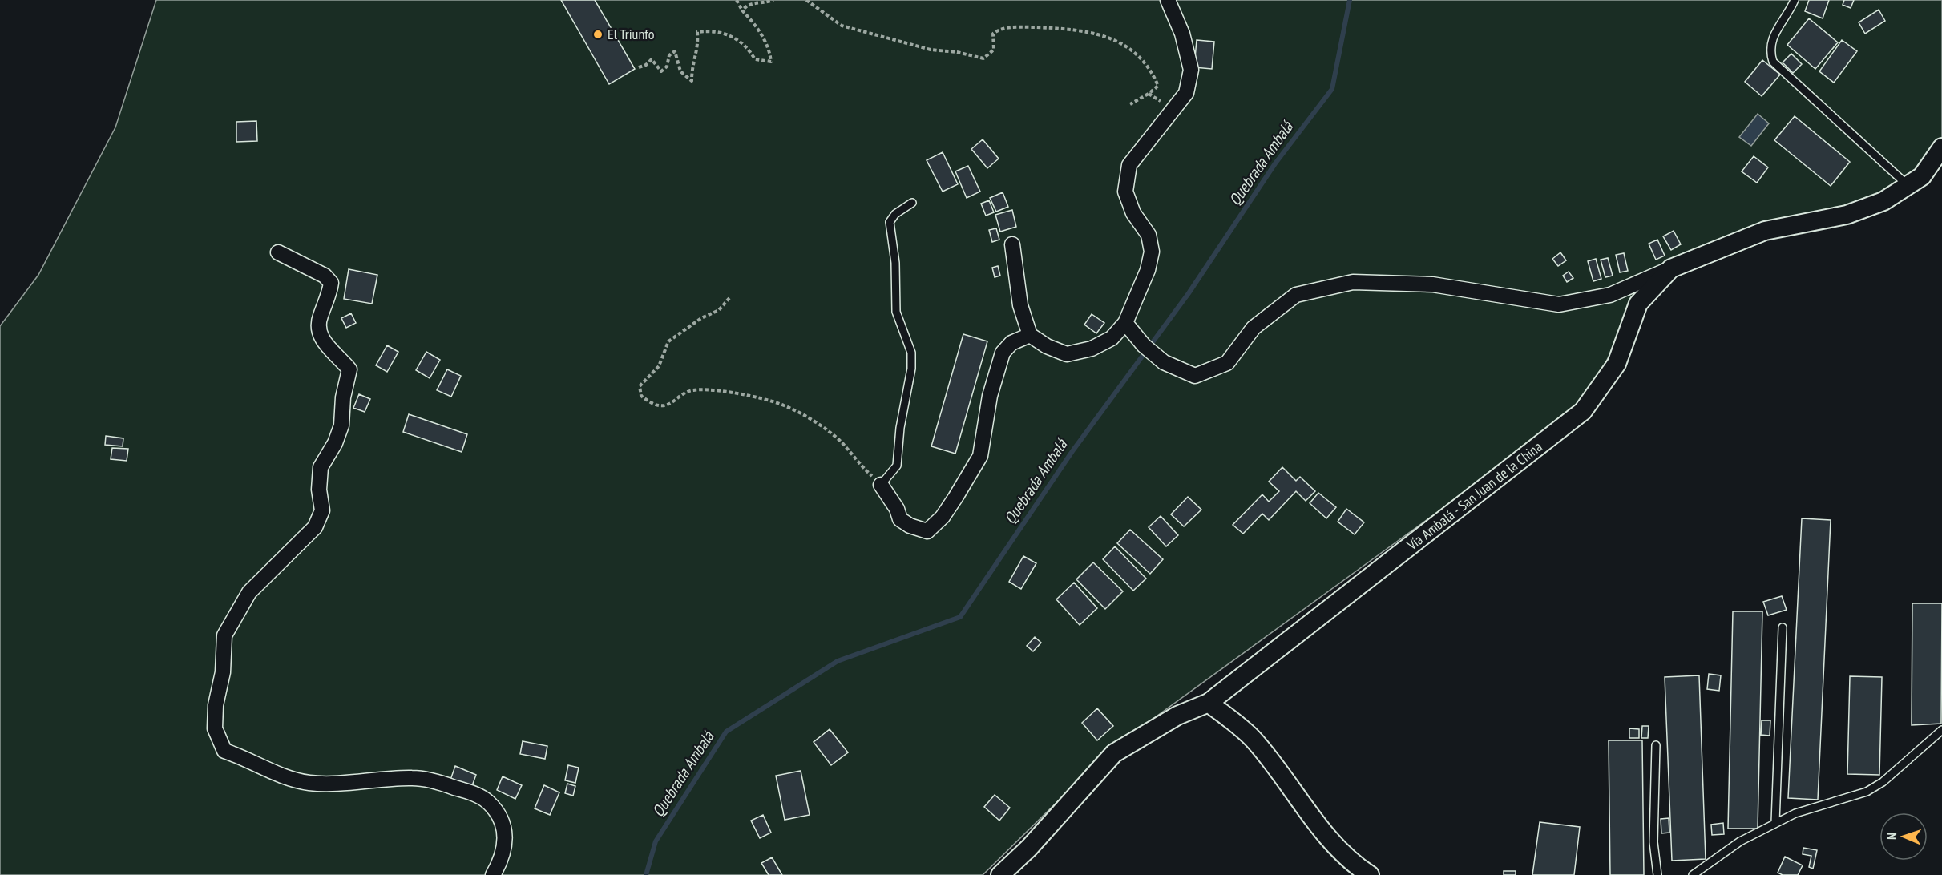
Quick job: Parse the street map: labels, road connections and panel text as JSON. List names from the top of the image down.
{
  "streets": {
    "street": ["Vía Ambalá - San Juan de la China"]
  },
  "water": ["Quebrada Ambalá"],
  "places": ["El Triunfo"],
  "north": "left"
}
